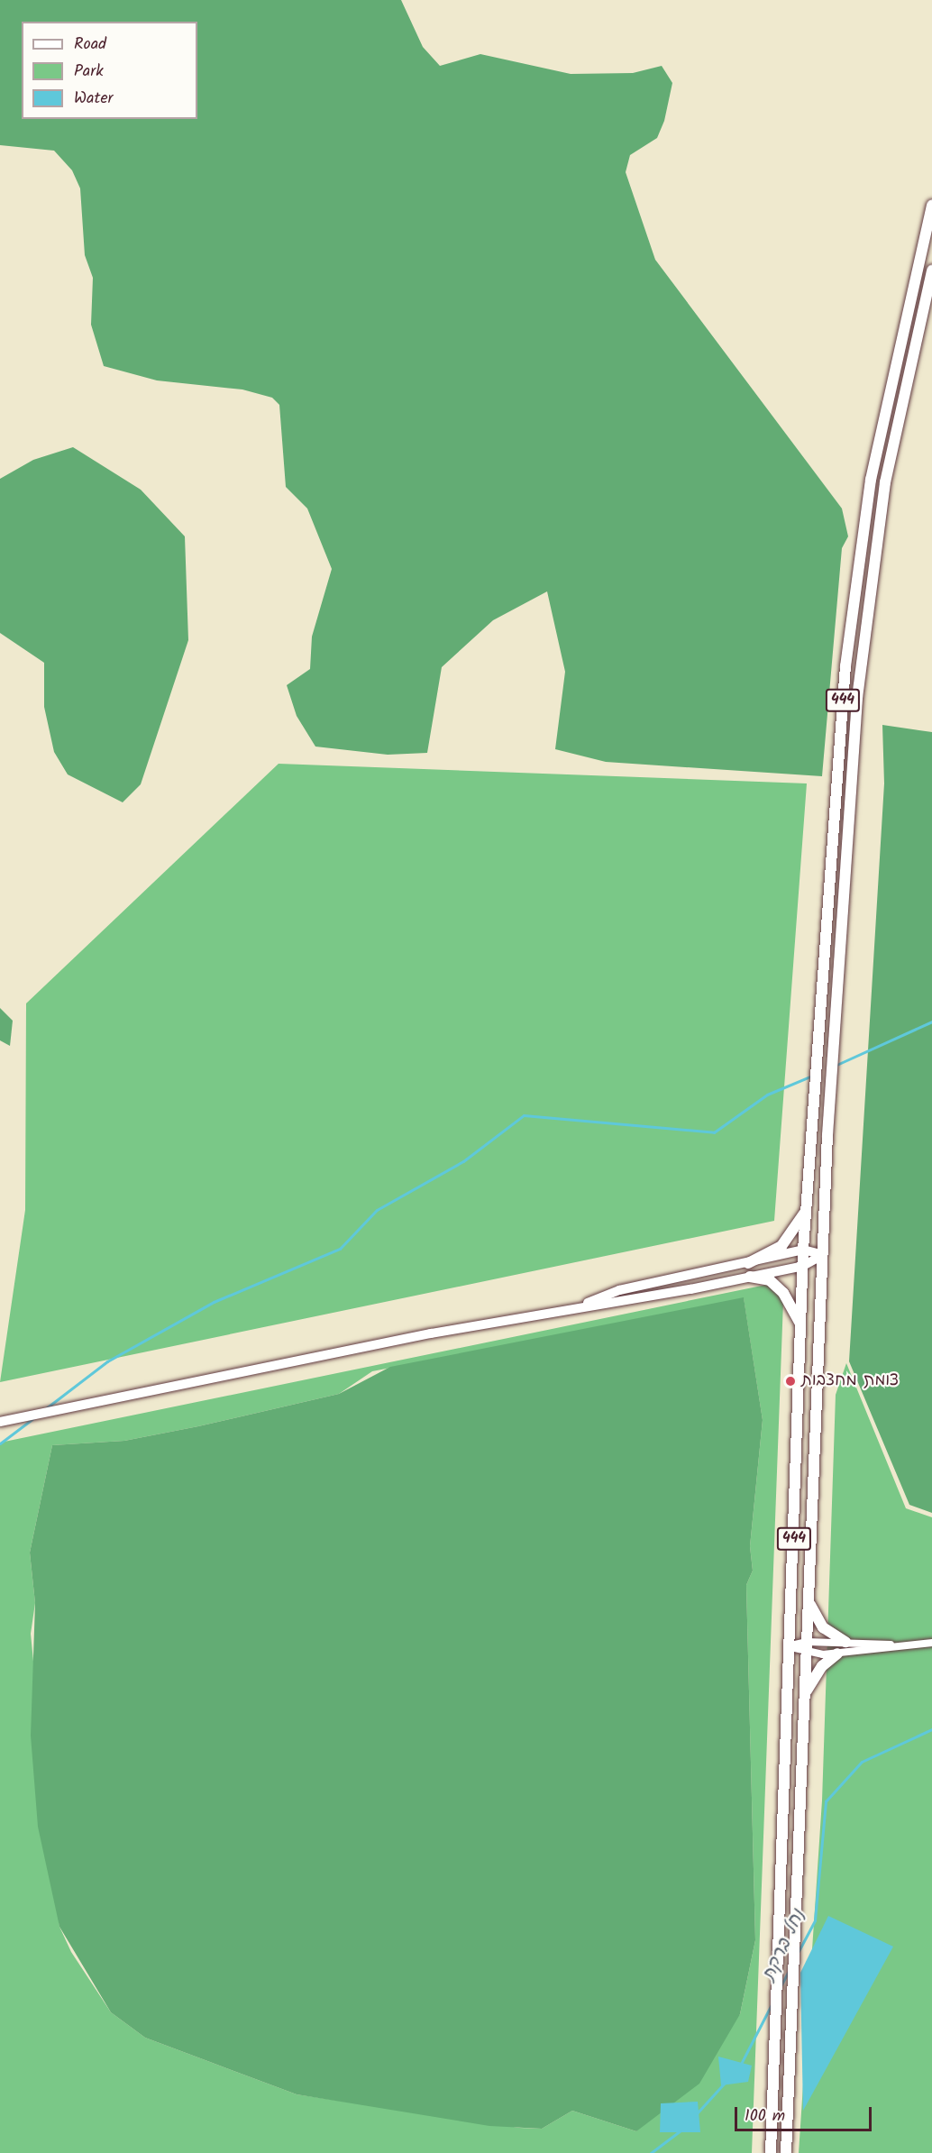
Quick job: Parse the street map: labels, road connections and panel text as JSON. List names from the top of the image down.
{
  "streets": {
    "main road": ["444"]
  },
  "water": ["נחל ברקת"],
  "places": ["צומת מחצבות"],
  "legend": ["Road", "Park", "Water"],
  "scale_bar": "100 m"
}
